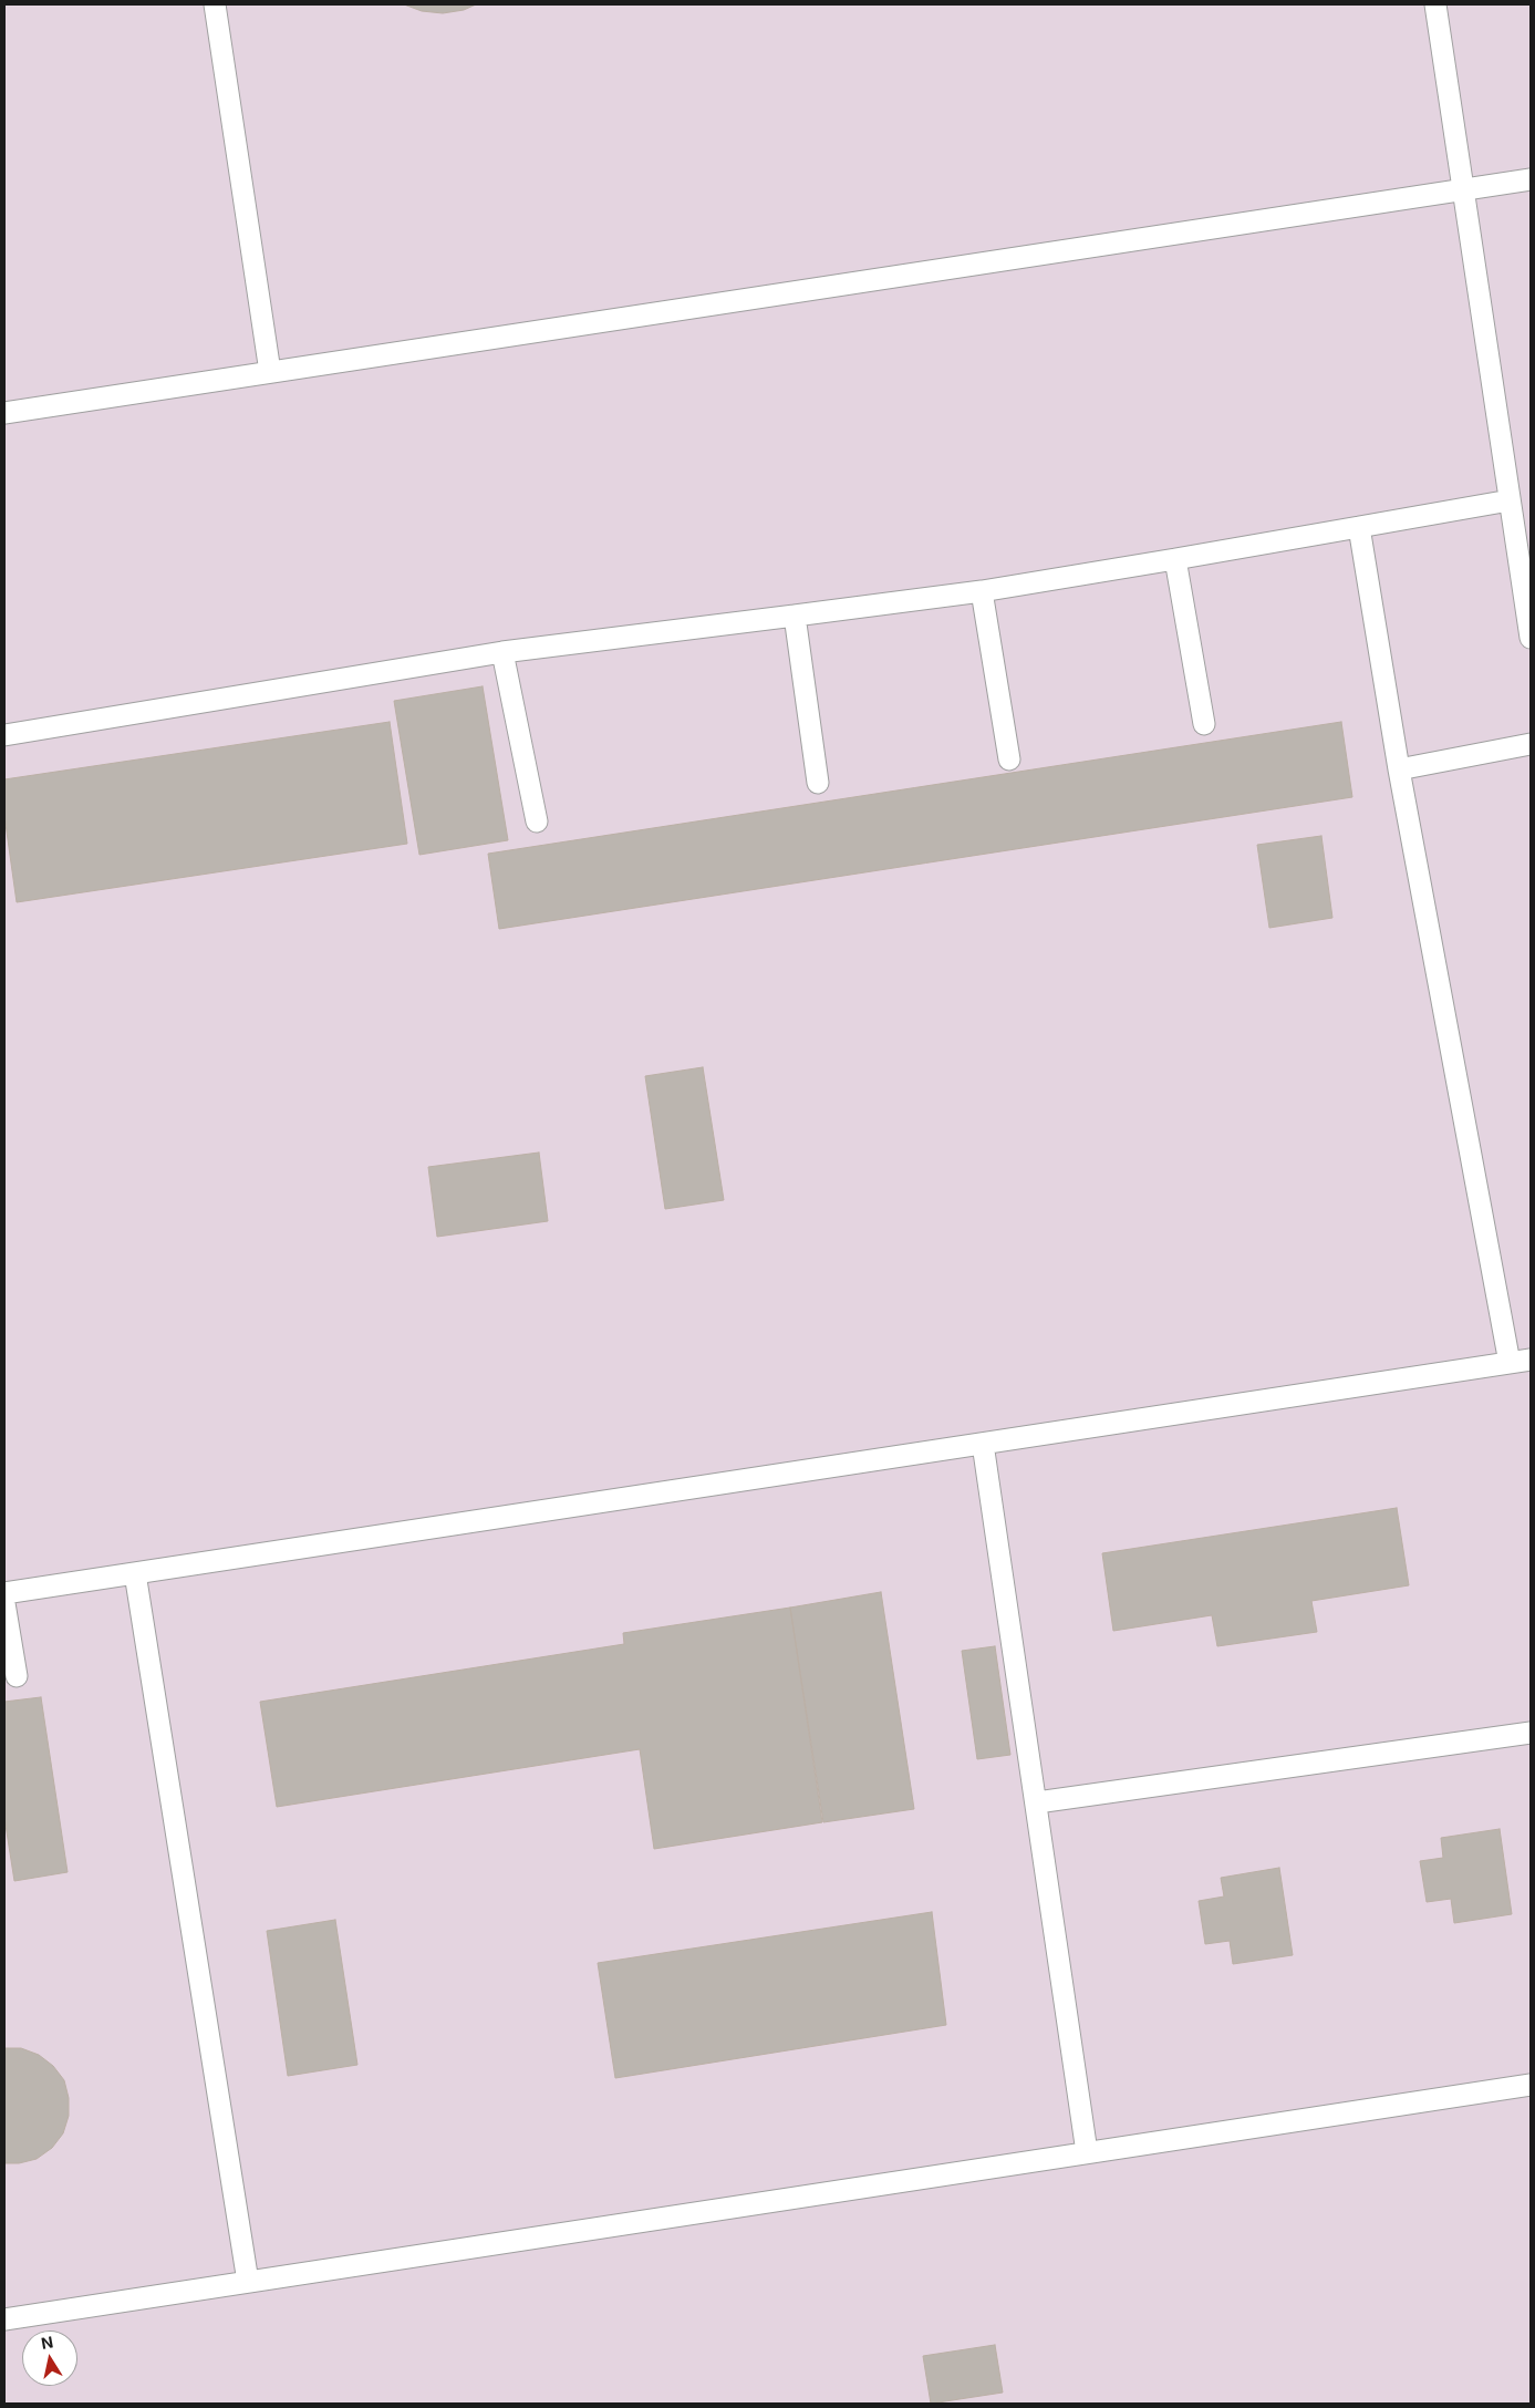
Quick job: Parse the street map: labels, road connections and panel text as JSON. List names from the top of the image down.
{
  "north": "top"
}
